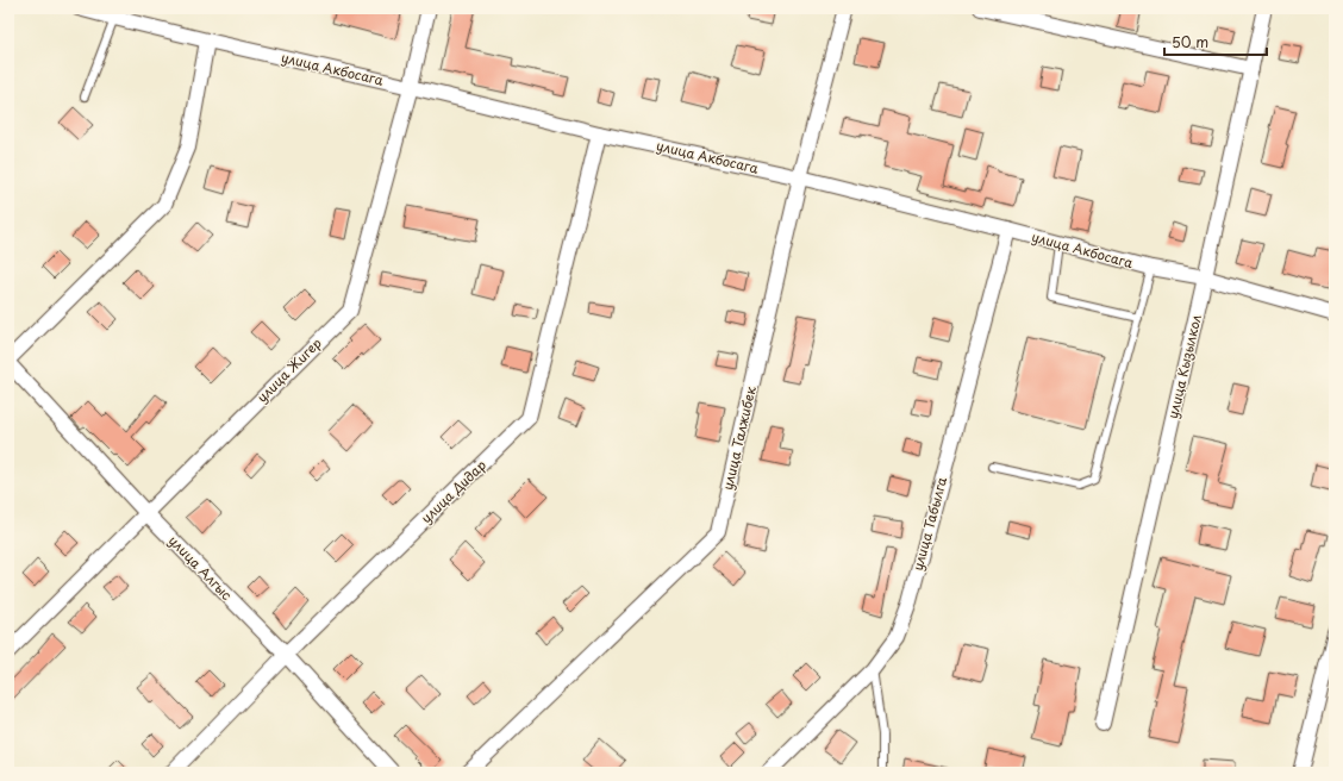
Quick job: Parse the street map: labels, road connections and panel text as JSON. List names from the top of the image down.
{
  "streets": {
    "street": [
      "улица Акбосага",
      "улица Кызылкол",
      "улица Жигер",
      "улица Талжибек",
      "улица Дидар",
      "улица Табылга",
      "улица Алгыс"
    ]
  },
  "crossings": [
    ["улица Акбосага", "улица Кызылкол"],
    ["улица Акбосага", "улица Жигер"],
    ["улица Акбосага", "улица Талжибек"],
    ["улица Акбосага", "улица Дидар"],
    ["улица Акбосага", "улица Табылга"],
    ["улица Жигер", "улица Алгыс"],
    ["улица Дидар", "улица Алгыс"]
  ],
  "scale_bar": "50 m"
}
